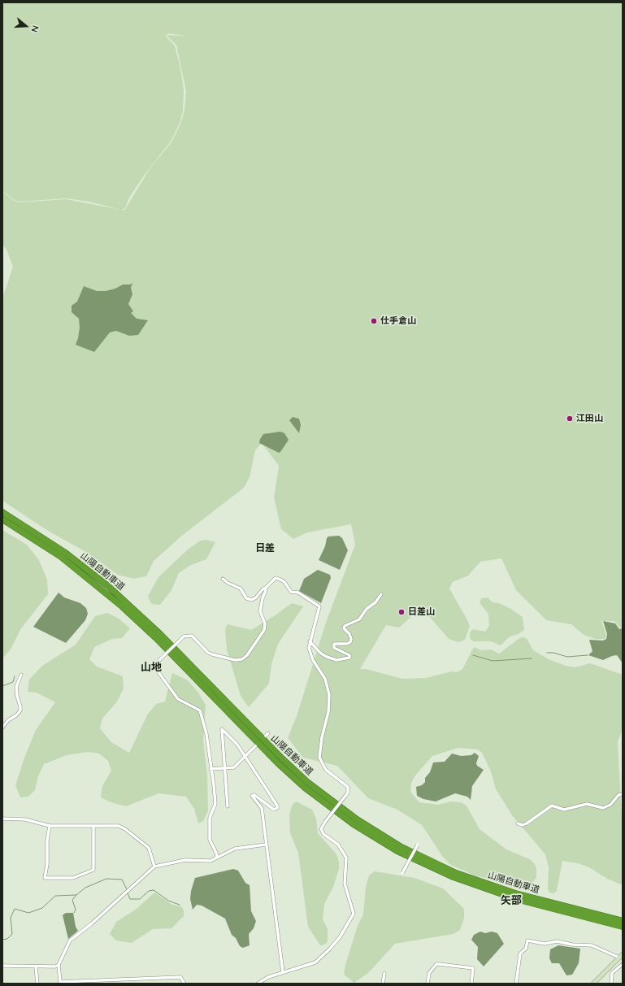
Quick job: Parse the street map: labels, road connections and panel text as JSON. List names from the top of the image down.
{
  "streets": {
    "highway": ["山陽自動車道"]
  },
  "districts": ["日差", "山地", "矢部"],
  "places": ["仕手倉山", "江田山", "日差山"],
  "north": "right"
}
